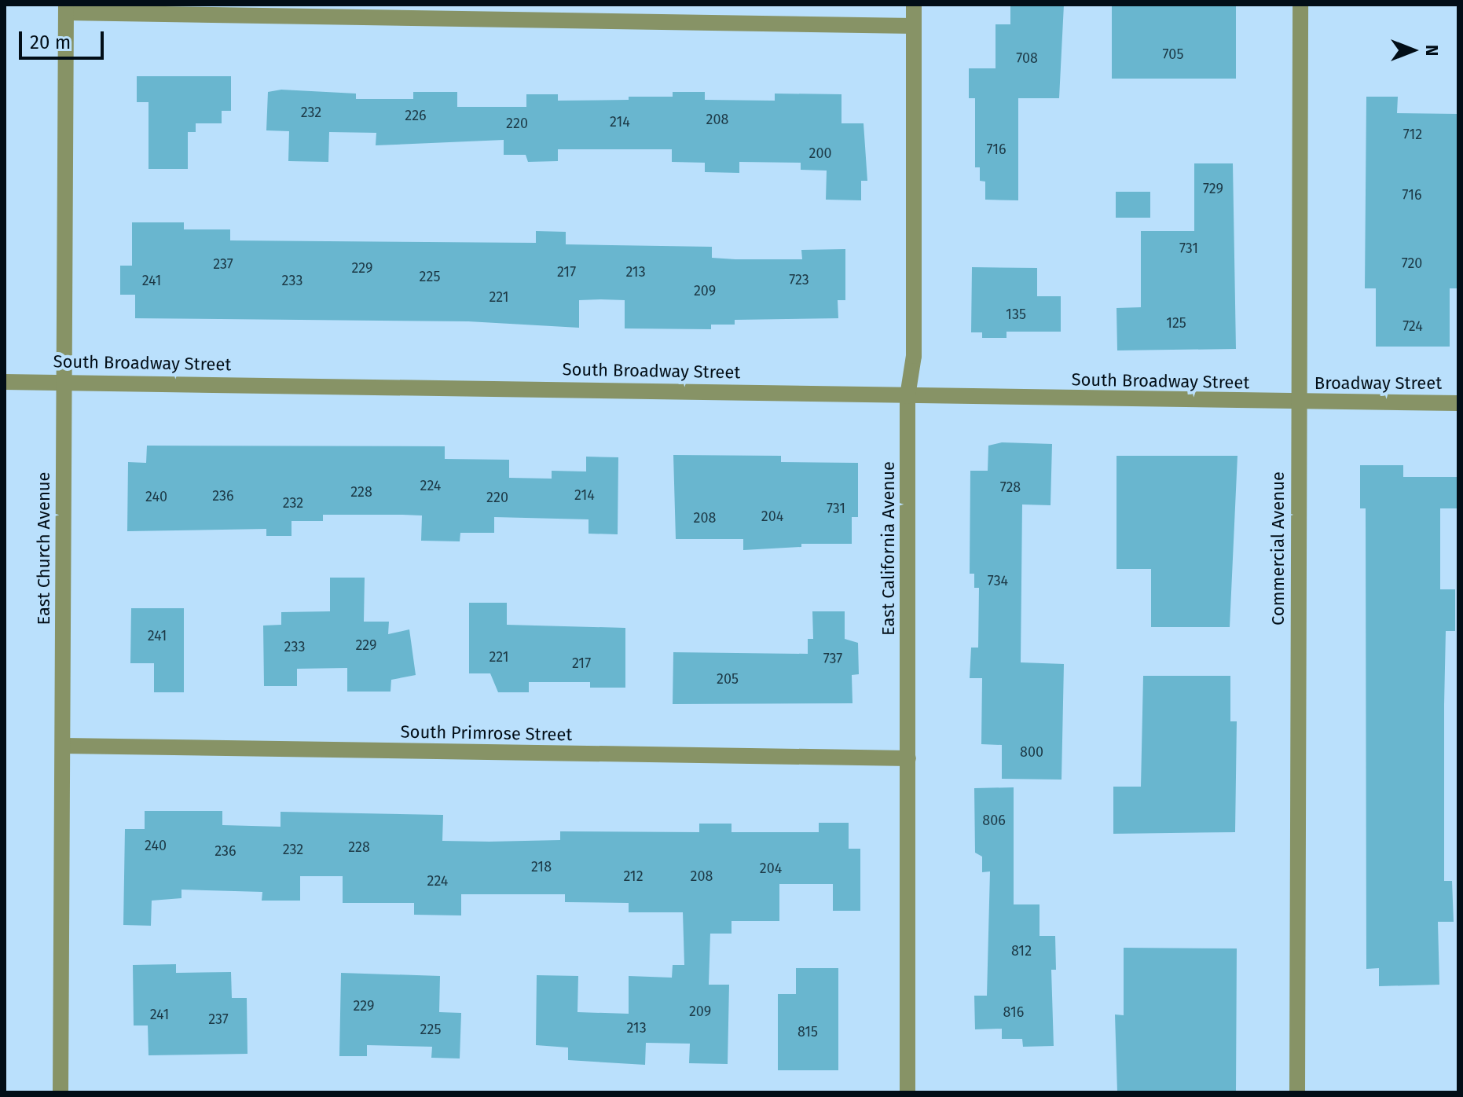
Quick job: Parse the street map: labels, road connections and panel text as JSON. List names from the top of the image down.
{
  "streets": {
    "street": [
      "South Broadway Street",
      "Broadway Street",
      "East Church Avenue",
      "East California Avenue",
      "Commercial Avenue",
      "South Primrose Street"
    ]
  },
  "crossings": [
    ["South Broadway Street", "Broadway Street"],
    ["South Broadway Street", "East Church Avenue"],
    ["South Broadway Street", "East California Avenue"],
    ["South Broadway Street", "Commercial Avenue"],
    ["Broadway Street", "Commercial Avenue"],
    ["East Church Avenue", "South Primrose Street"],
    ["East California Avenue", "South Primrose Street"]
  ],
  "house_numbers": [
    "705",
    "708",
    "232",
    "226",
    "208",
    "214",
    "220",
    "712",
    "716",
    "200",
    "729",
    "716",
    "731",
    "720",
    "237",
    "229",
    "217",
    "213",
    "225",
    "723",
    "241",
    "233",
    "209",
    "221",
    "135",
    "125",
    "724",
    "224",
    "728",
    "228",
    "214",
    "236",
    "240",
    "220",
    "232",
    "731",
    "204",
    "208",
    "734",
    "241",
    "229",
    "233",
    "221",
    "737",
    "217",
    "205",
    "800",
    "806",
    "240",
    "228",
    "232",
    "236",
    "218",
    "204",
    "212",
    "208",
    "224",
    "812",
    "229",
    "209",
    "816",
    "241",
    "237",
    "213",
    "225",
    "815"
  ],
  "scale_bar": "20 m",
  "north": "right"
}
